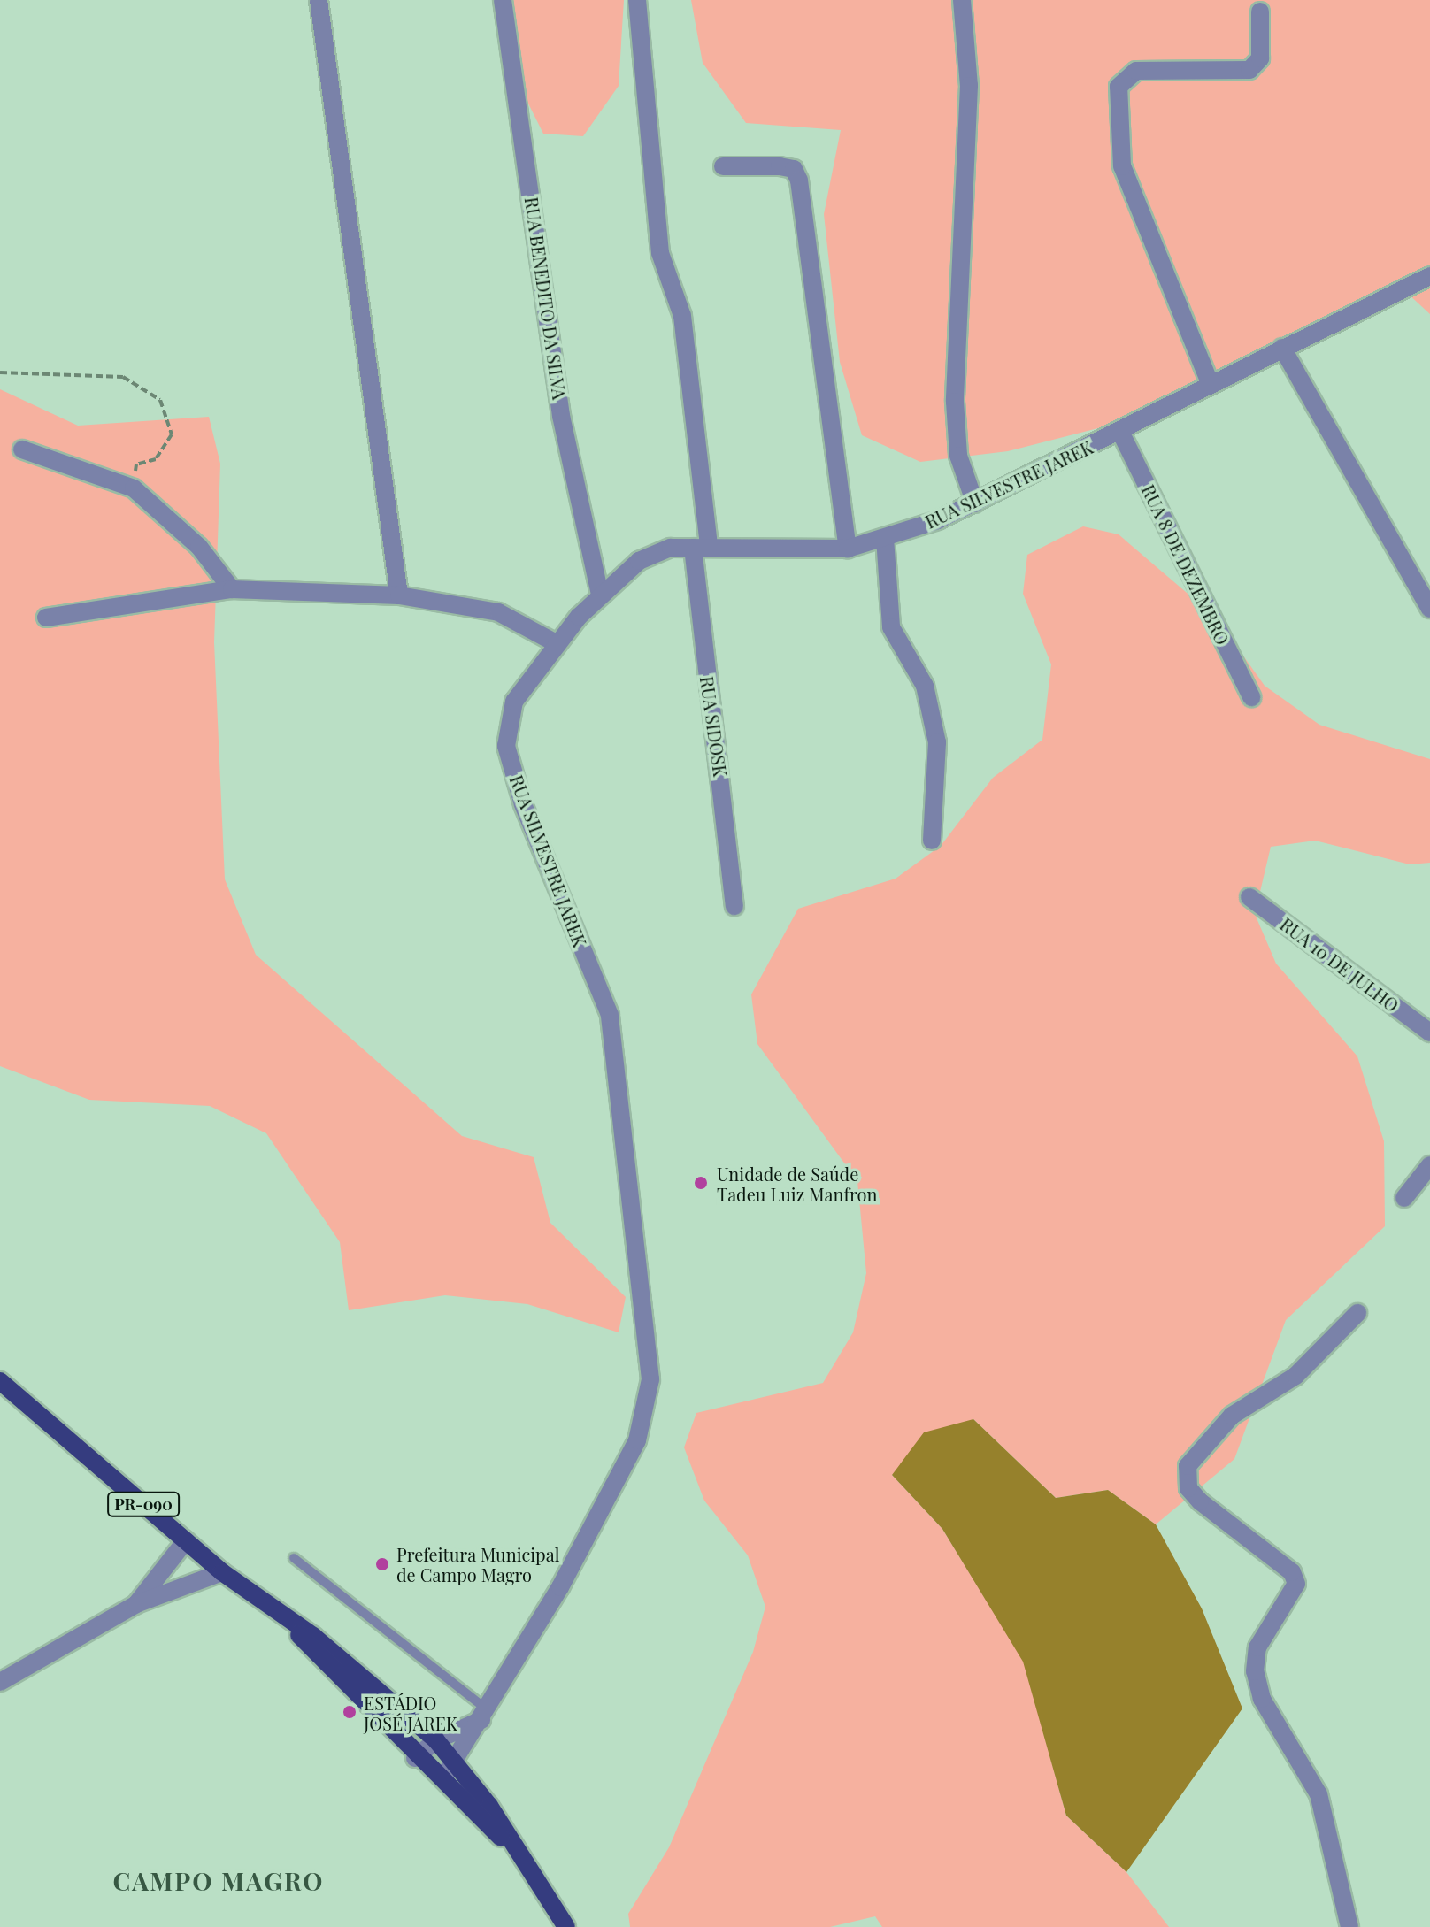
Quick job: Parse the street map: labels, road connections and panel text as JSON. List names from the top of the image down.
{
  "streets": {
    "main road": ["PR-090"],
    "street": [
      "RUA BENEDITO DA SILVA",
      "RUA SILVESTRE JAREK",
      "RUA 8 DE DEZEMBRO",
      "RUA SIDOSK",
      "RUA 10 DE JULHO"
    ]
  },
  "crossings": [
    ["RUA BENEDITO DA SILVA", "RUA SILVESTRE JAREK"],
    ["RUA SILVESTRE JAREK", "RUA 8 DE DEZEMBRO"],
    ["RUA SILVESTRE JAREK", "RUA SIDOSK"],
    ["RUA SILVESTRE JAREK", "PR-090"]
  ],
  "districts": ["CAMPO MAGRO"],
  "places": ["Unidade de Saúde Tadeu Luiz Manfron", "Prefeitura Municipal de Campo Magro", "ESTÁDIO JOSÉ JAREK"]
}
